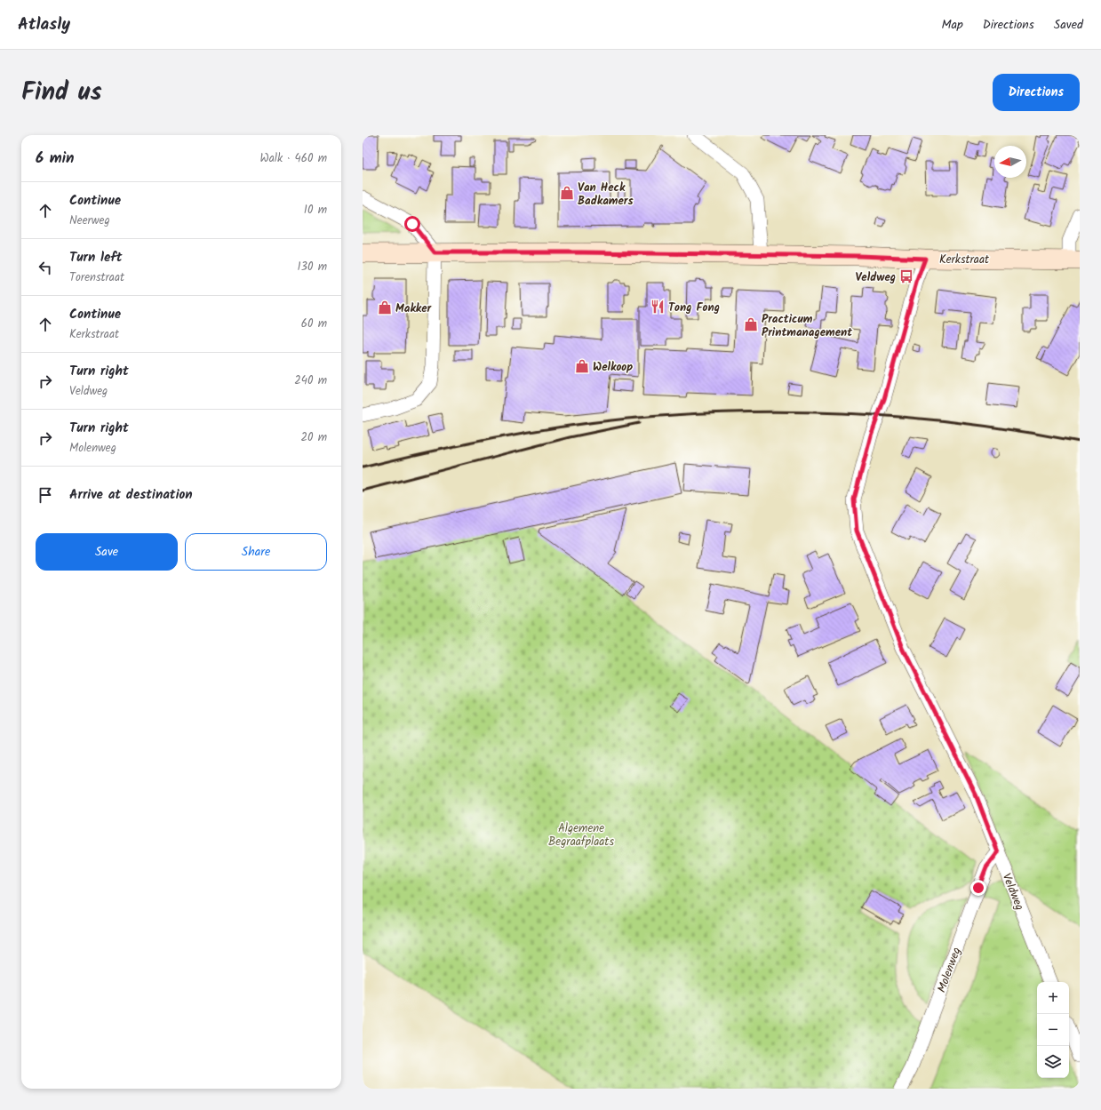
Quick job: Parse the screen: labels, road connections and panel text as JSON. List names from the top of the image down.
{
  "streets": {
    "main road": ["Kerkstraat"],
    "street": ["Veldweg", "Molenweg"]
  },
  "crossings": [
    ["Kerkstraat", "Veldweg"],
    ["Veldweg", "Molenweg"]
  ],
  "parks": ["Algemene Begraafplaats"],
  "places": {
    "shop": [
      "Van Heck Badkamers",
      "Makker",
      "Practicum Printmanagement",
      "Welkoop"
    ],
    "bus stop": ["Veldweg"],
    "restaurant": ["Tong Fong"]
  },
  "north": "left",
  "page": {
    "header": "Atlasly",
    "nav": ["Map", "Directions", "Saved"],
    "title": "Find us",
    "buttons": [
      "Directions",
      ["Save", "Share"]
    ],
    "heading": ["6 min", "Walk · 460 m"],
    "list": [
      ["Continue", "Neerweg", "10 m"],
      ["Turn left", "Torenstraat", "130 m"],
      ["Continue", "Kerkstraat", "60 m"],
      ["Turn right", "Veldweg", "240 m"],
      ["Turn right", "Molenweg", "20 m"],
      "Arrive at destination"
    ],
    "map_buttons": ["+", "−"]
  }
}
